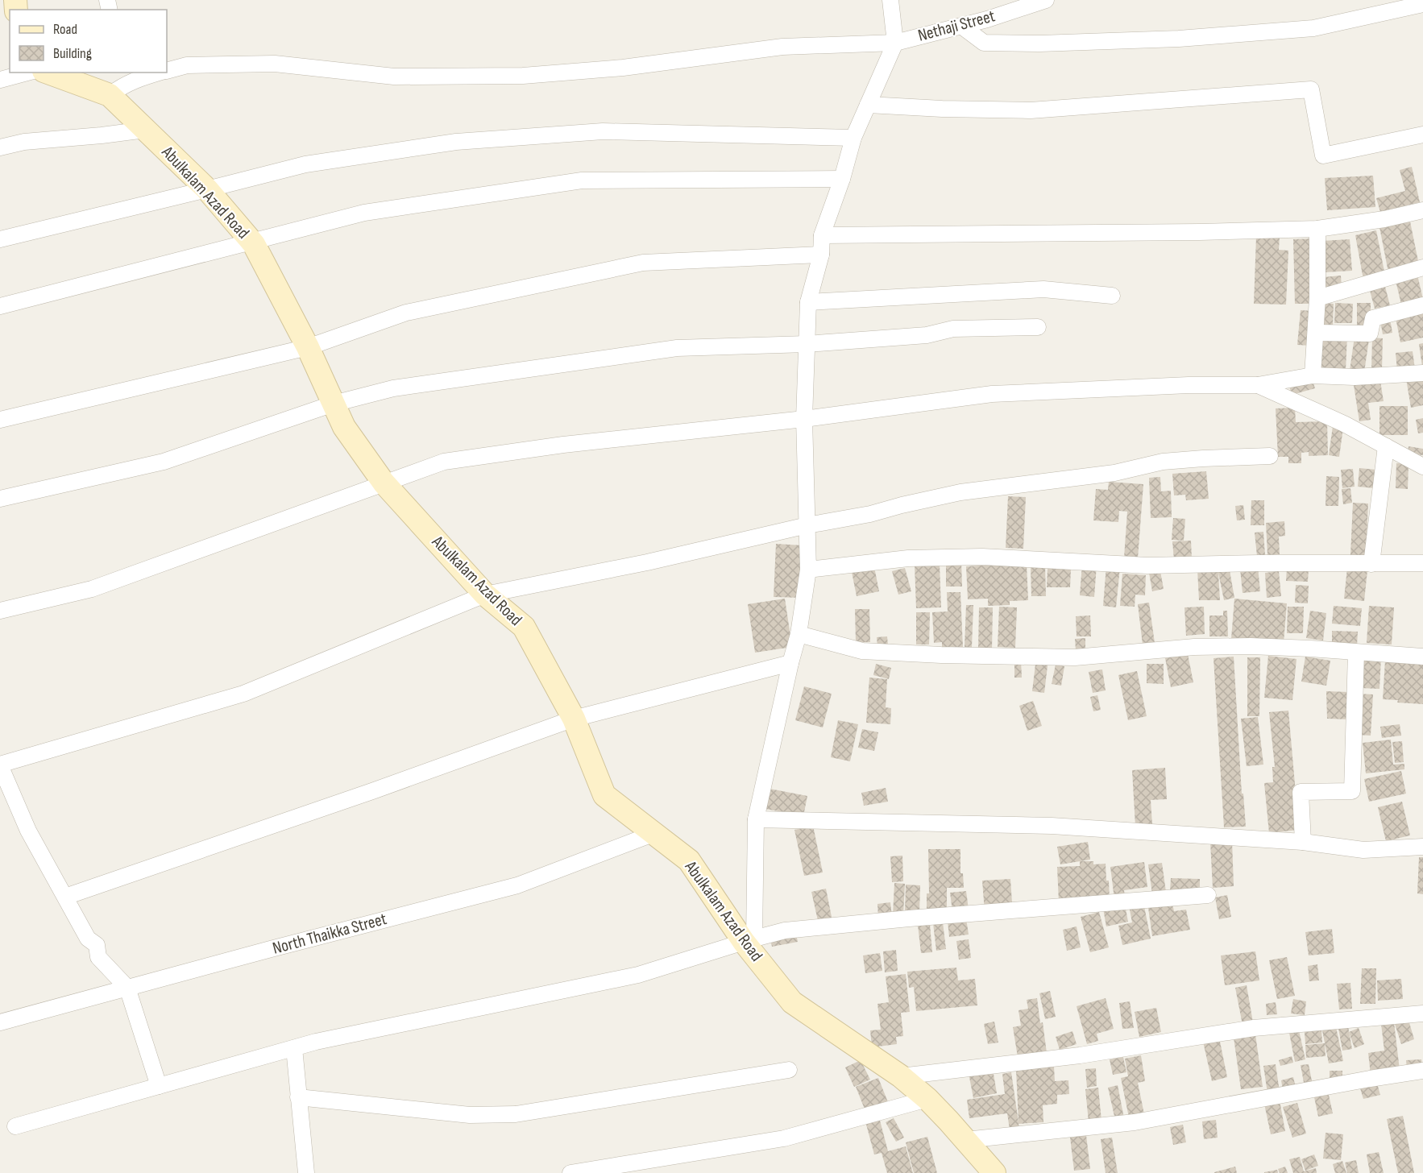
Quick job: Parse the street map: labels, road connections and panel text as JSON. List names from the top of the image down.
{
  "streets": {
    "main road": ["Abulkalam Azad Road"],
    "street": ["Nethaji Street", "North Thaikka Street"]
  },
  "crossings": [
    ["Nethaji Street", "Abulkalam Azad Road"],
    ["Abulkalam Azad Road", "North Thaikka Street"]
  ],
  "legend": ["Road", "Building"]
}
